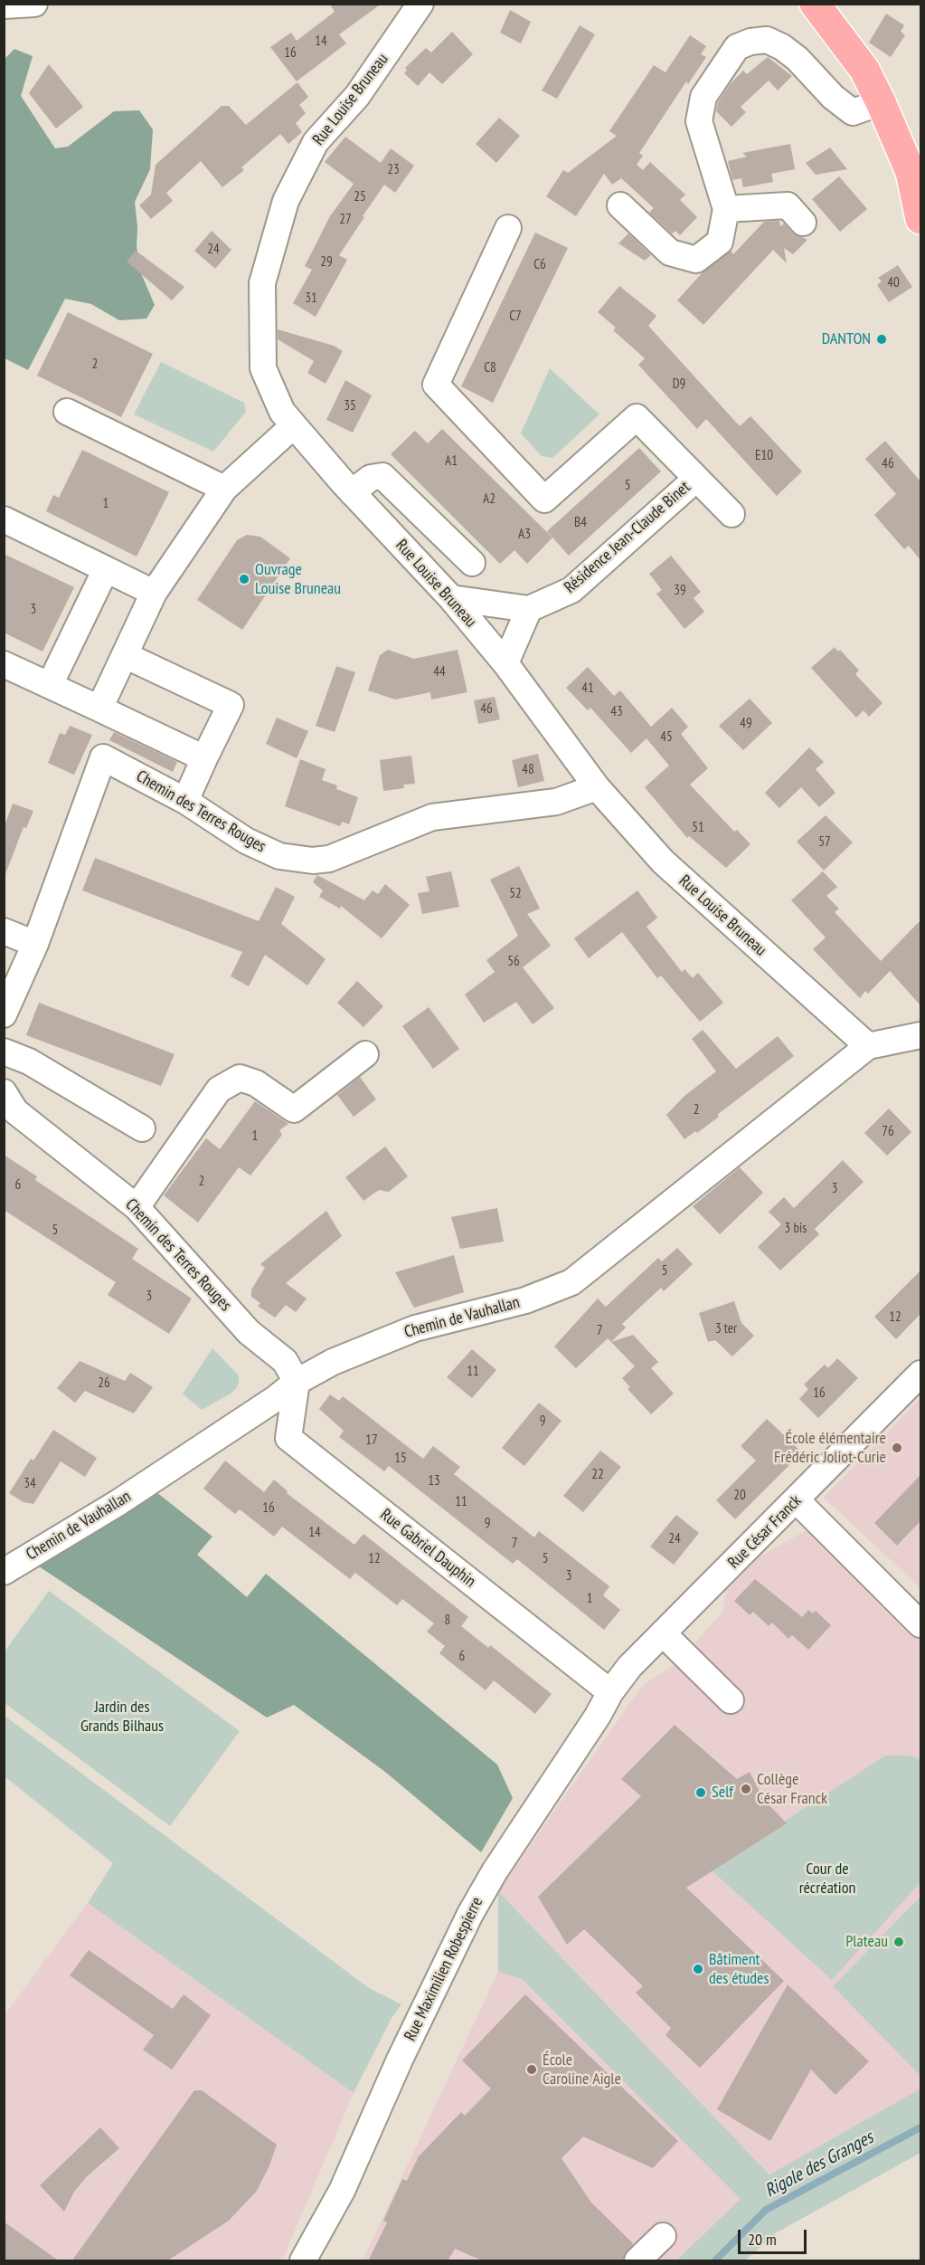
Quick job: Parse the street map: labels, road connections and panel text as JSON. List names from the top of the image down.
{
  "streets": {
    "street": [
      "Rue Louise Bruneau",
      "Résidence Jean-Claude Binet",
      "Chemin des Terres Rouges",
      "Chemin de Vauhallan",
      "Rue César Franck",
      "Rue Gabriel Dauphin",
      "Rue Maximilien Robespierre"
    ]
  },
  "crossings": [
    ["Rue Louise Bruneau", "Chemin des Terres Rouges"],
    ["Rue Louise Bruneau", "Chemin de Vauhallan"],
    ["Chemin des Terres Rouges", "Chemin de Vauhallan"],
    ["Chemin des Terres Rouges", "Rue Gabriel Dauphin"],
    ["Chemin de Vauhallan", "Rue Gabriel Dauphin"],
    ["Rue César Franck", "Rue Gabriel Dauphin"],
    ["Rue César Franck", "Rue Maximilien Robespierre"],
    ["Rue Gabriel Dauphin", "Rue Maximilien Robespierre"]
  ],
  "water": ["Rigole des Granges"],
  "parks": ["Jardin des Grands Bilhaus", "Cour de récréation"],
  "places": [
    "DANTON",
    "Ouvrage Louise Bruneau",
    "École élémentaire Frédéric Joliot-Curie",
    "Collège César Franck",
    "Self",
    "Plateau",
    "Bâtiment des études",
    "École Caroline Aigle"
  ],
  "house_numbers": [
    "14",
    "16",
    "23",
    "25",
    "27",
    "24",
    "29",
    "C6",
    "40",
    "31",
    "C7",
    "2",
    "C8",
    "D9",
    "35",
    "E10",
    "A1",
    "46",
    "5",
    "A2",
    "1",
    "B4",
    "A3",
    "39",
    "3",
    "44",
    "41",
    "46",
    "43",
    "49",
    "45",
    "48",
    "51",
    "57",
    "52",
    "56",
    "2",
    "76",
    "1",
    "2",
    "6",
    "3",
    "3 bis",
    "5",
    "5",
    "3",
    "12",
    "3 ter",
    "7",
    "11",
    "26",
    "16",
    "9",
    "17",
    "15",
    "22",
    "13",
    "34",
    "20",
    "11",
    "16",
    "9",
    "14",
    "24",
    "7",
    "12",
    "5",
    "3",
    "1",
    "8",
    "6"
  ],
  "scale_bar": "20 m"
}
